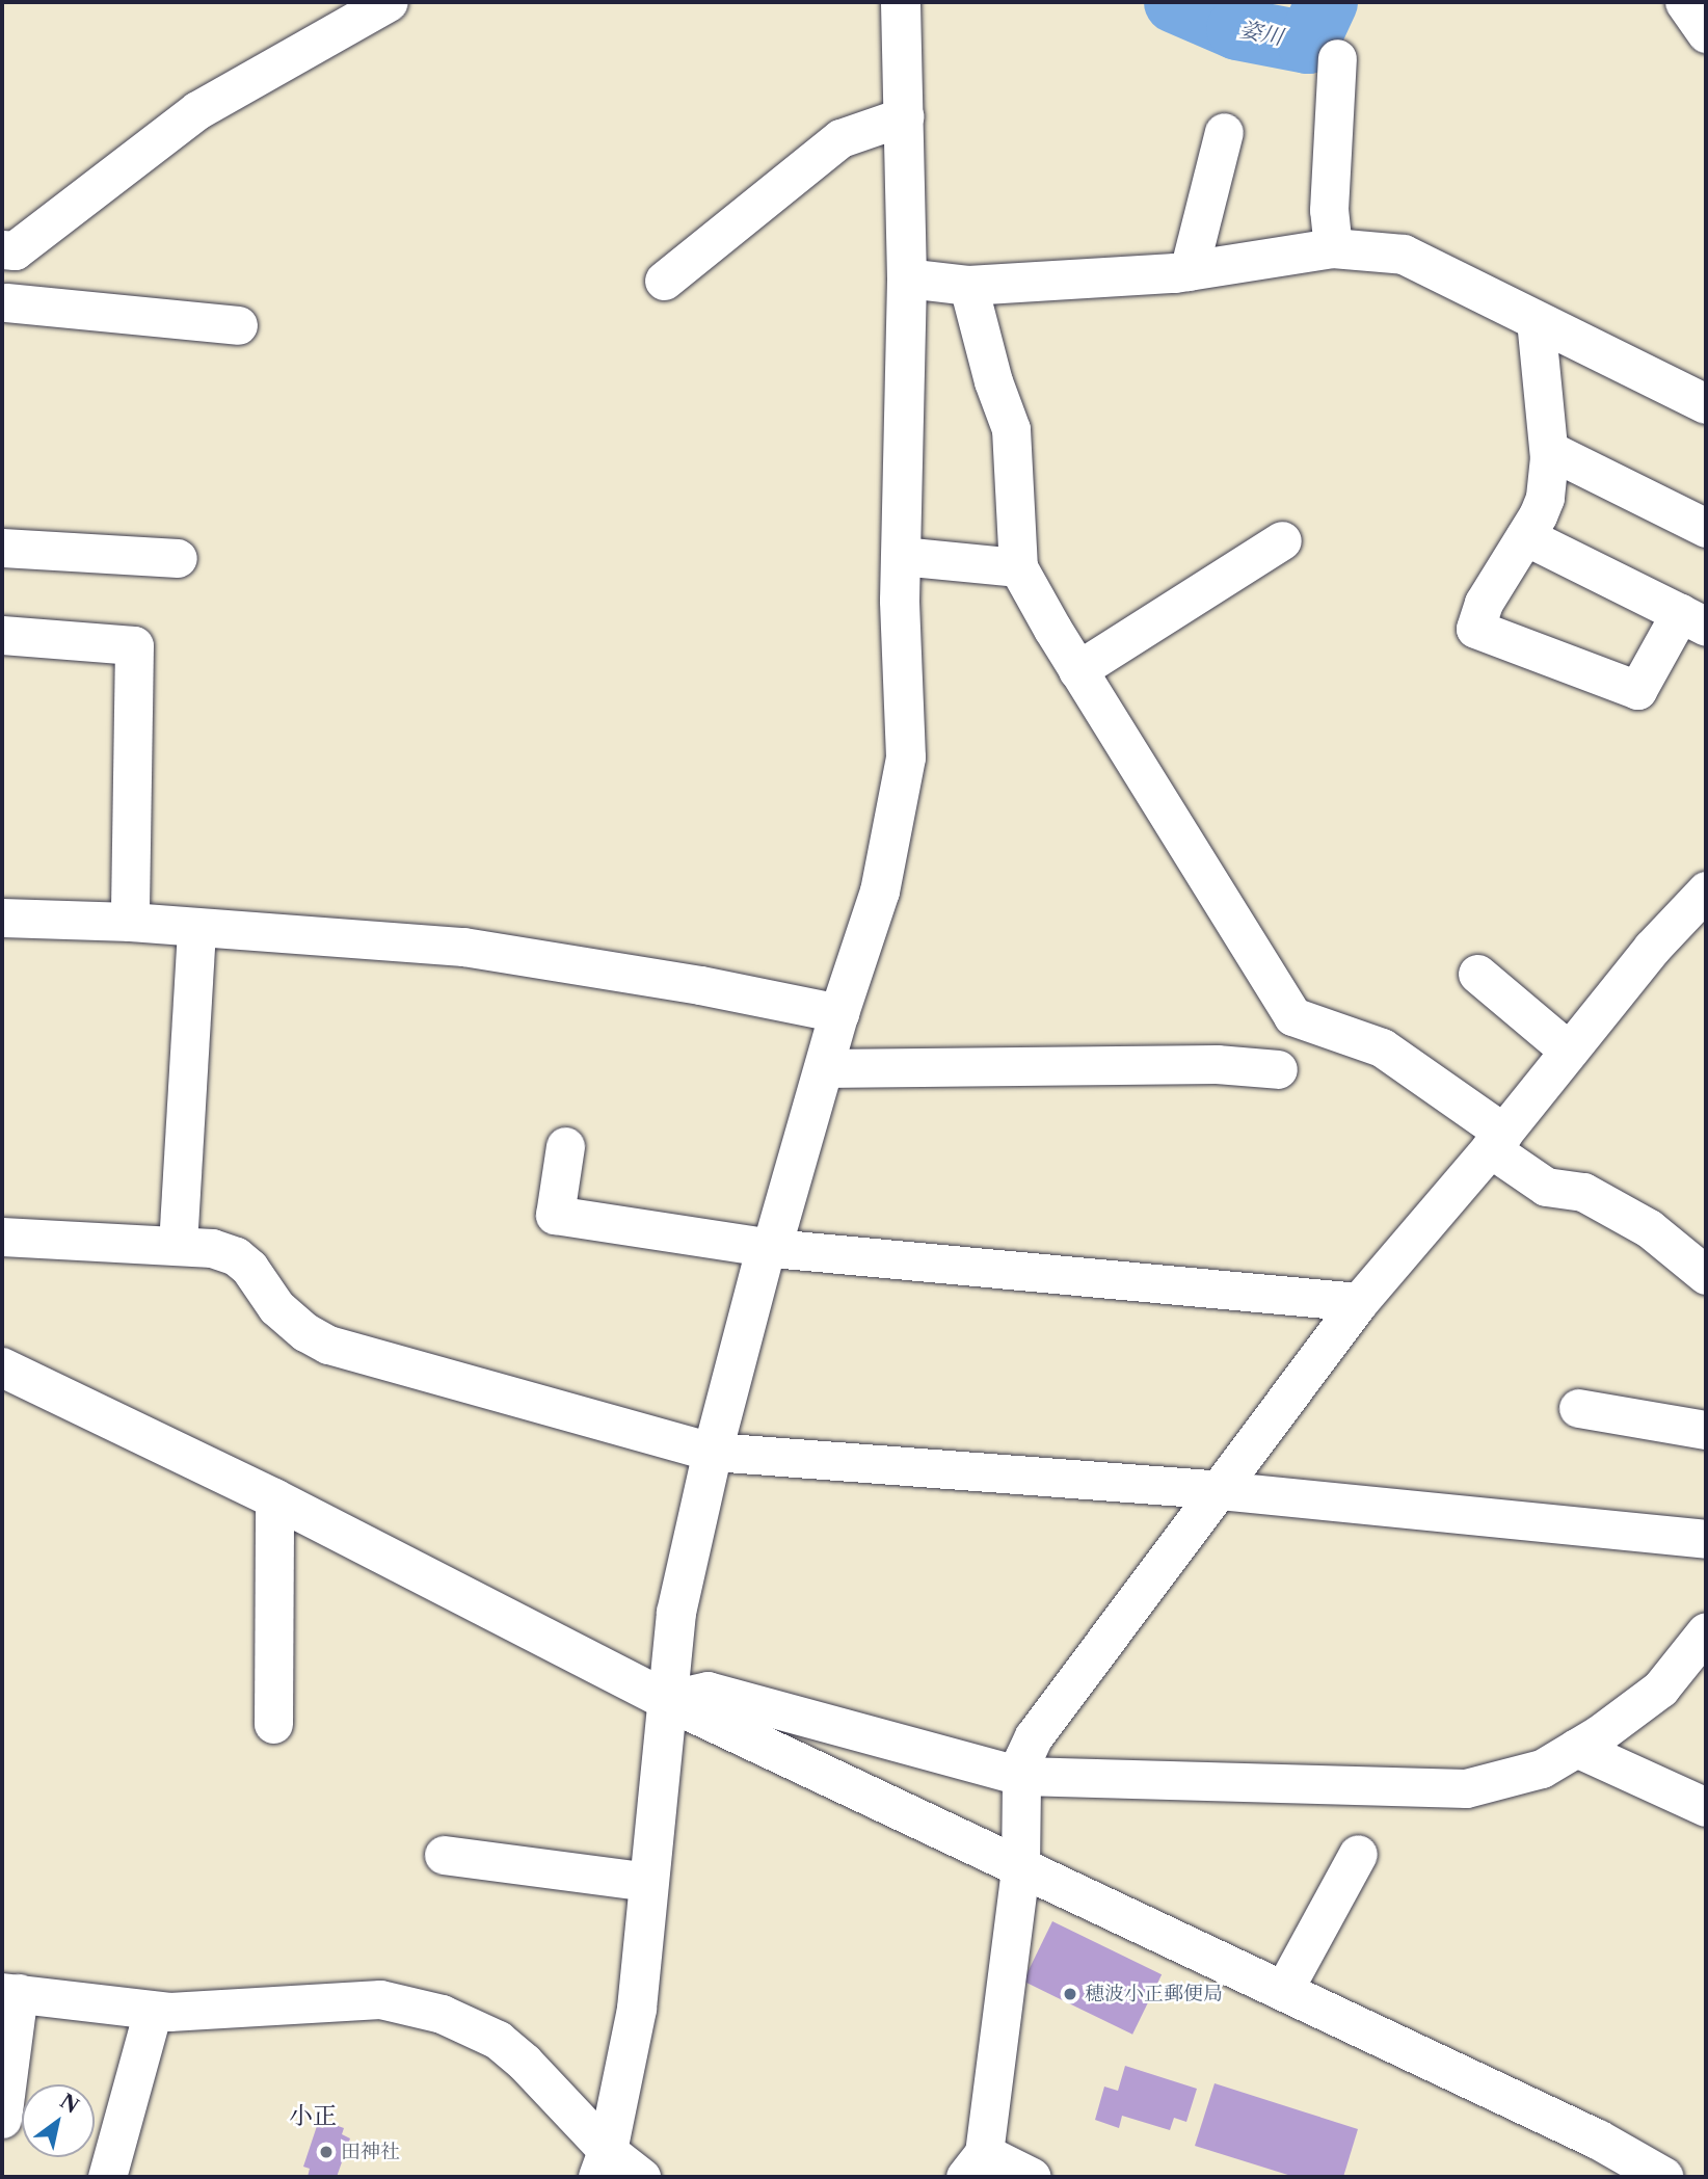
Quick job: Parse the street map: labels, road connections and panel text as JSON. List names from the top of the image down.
{
  "districts": ["小正"],
  "water": ["姿川"],
  "places": ["穂波小正郵便局", "田神社"],
  "north": "top right"
}
